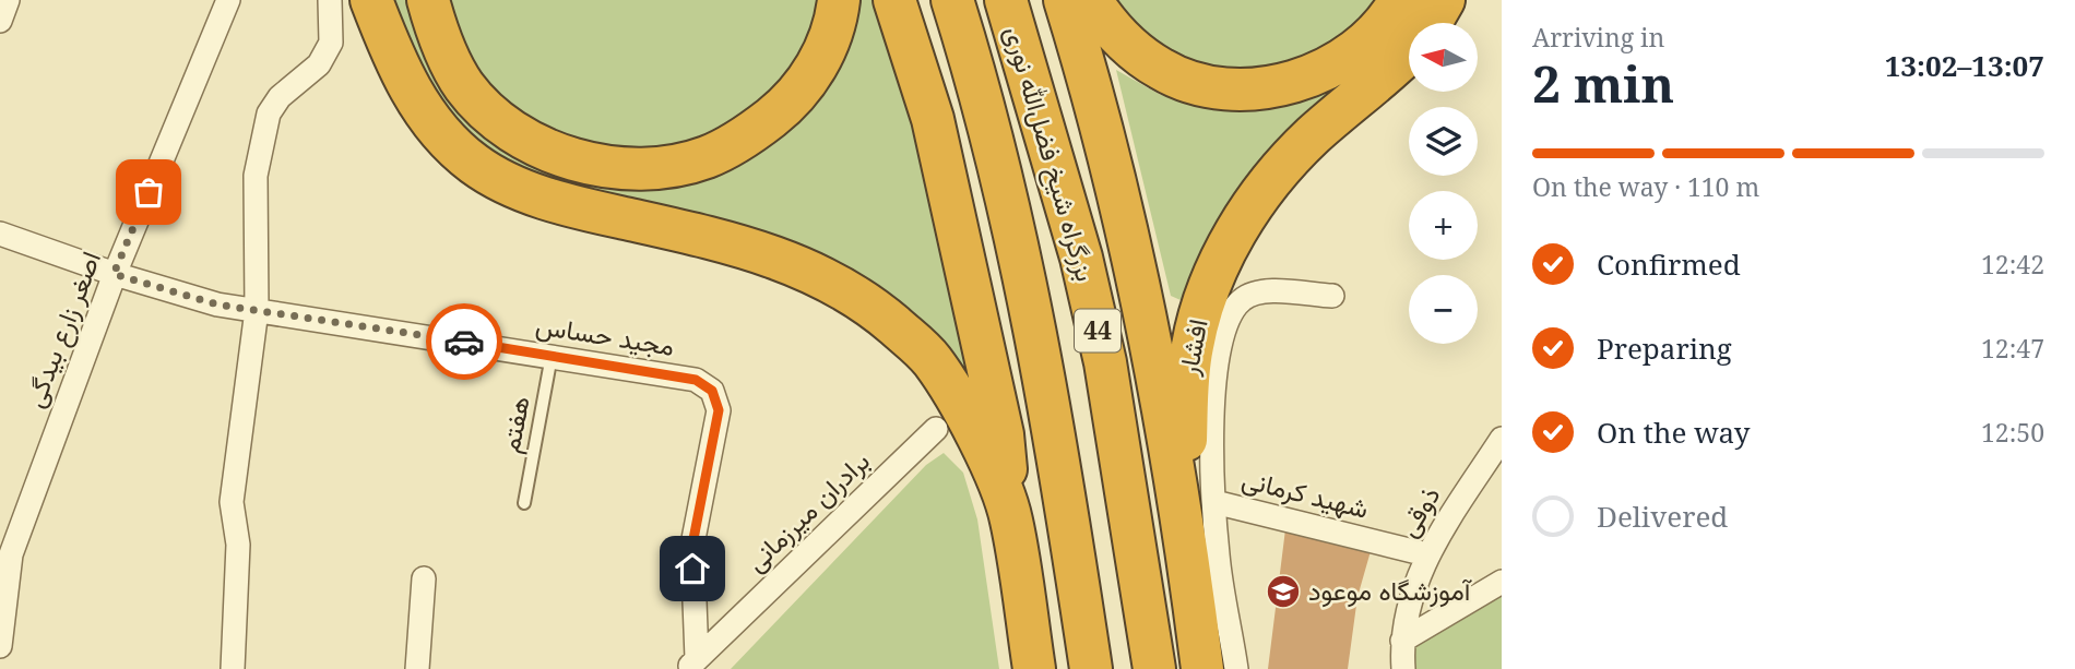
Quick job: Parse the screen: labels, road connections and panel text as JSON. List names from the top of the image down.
{
  "streets": {
    "highway": ["بزرگراه شیخ فضل‌الله نوری", "44"],
    "street": [
      "اصغر زارع بیدگی",
      "مجید حساس",
      "افشار",
      "شهید کرمانی",
      "برادران میرزمانی",
      "ذوقی"
    ],
    "lane": ["هفتم"]
  },
  "crossings": [
    ["اصغر زارع بیدگی", "مجید حساس"],
    ["مجید حساس", "هفتم"],
    ["مجید حساس", "برادران میرزمانی"],
    ["افشار", "شهید کرمانی"],
    ["شهید کرمانی", "ذوقی"]
  ],
  "places": {
    "school or university": ["آموزشگاه موعود"]
  },
  "north": "left",
  "page": {
    "heading": ["2 min", "Arriving in", "13:02–13:07"],
    "map_buttons": ["+", "−"],
    "bar": "On the way · 110 m",
    "list": [
      ["Confirmed", "12:42"],
      ["Preparing", "12:47"],
      ["On the way", "12:50"],
      "Delivered"
    ]
  }
}
